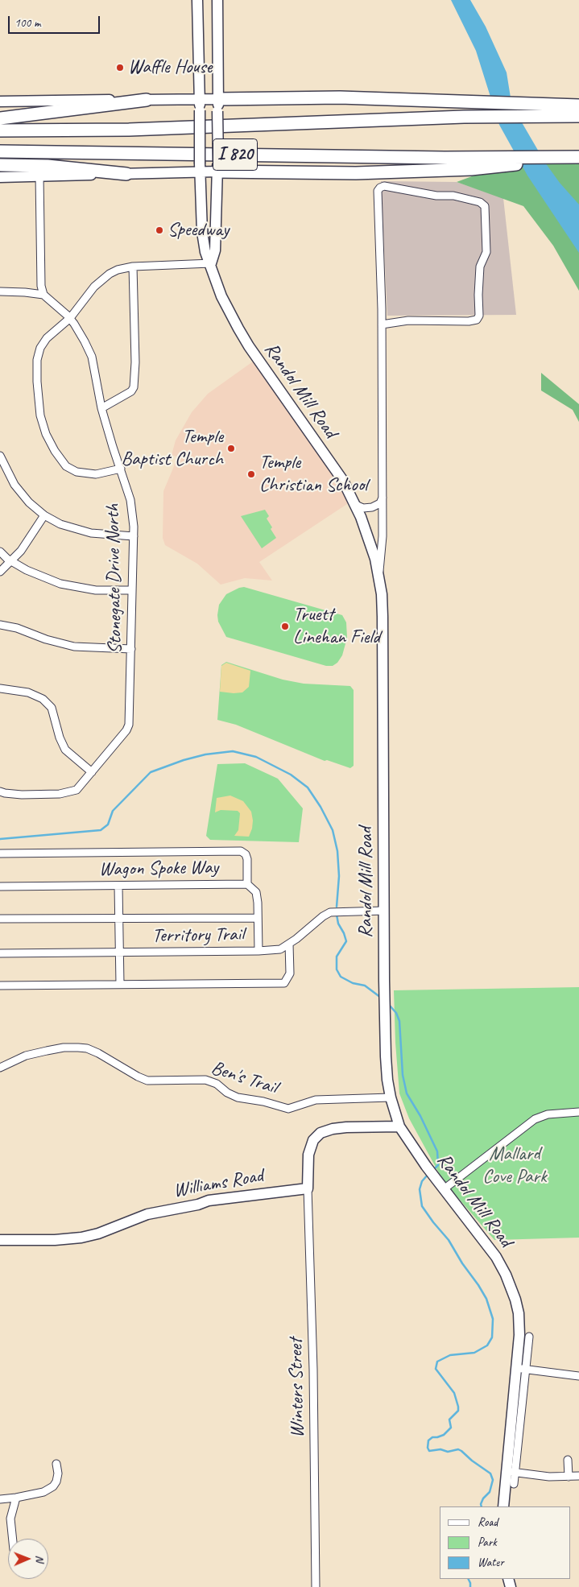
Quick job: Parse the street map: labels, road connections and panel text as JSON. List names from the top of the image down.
{
  "streets": {
    "highway": ["I 820"],
    "main road": ["Randol Mill Road", "Williams Road"],
    "street": [
      "Stonegate Drive North",
      "Wagon Spoke Way",
      "Territory Trail",
      "Ben's Trail",
      "Winters Street"
    ]
  },
  "crossings": [
    ["Randol Mill Road", "Territory Trail"],
    ["Randol Mill Road", "Ben's Trail"],
    ["Williams Road", "Winters Street"]
  ],
  "parks": ["Mallard Cove Park"],
  "places": [
    "Waffle House",
    "Speedway",
    "Temple Baptist Church",
    "Temple Christian School",
    "Truett Linehan Field"
  ],
  "legend": ["Road", "Park", "Water"],
  "scale_bar": "100 m",
  "north": "right"
}
